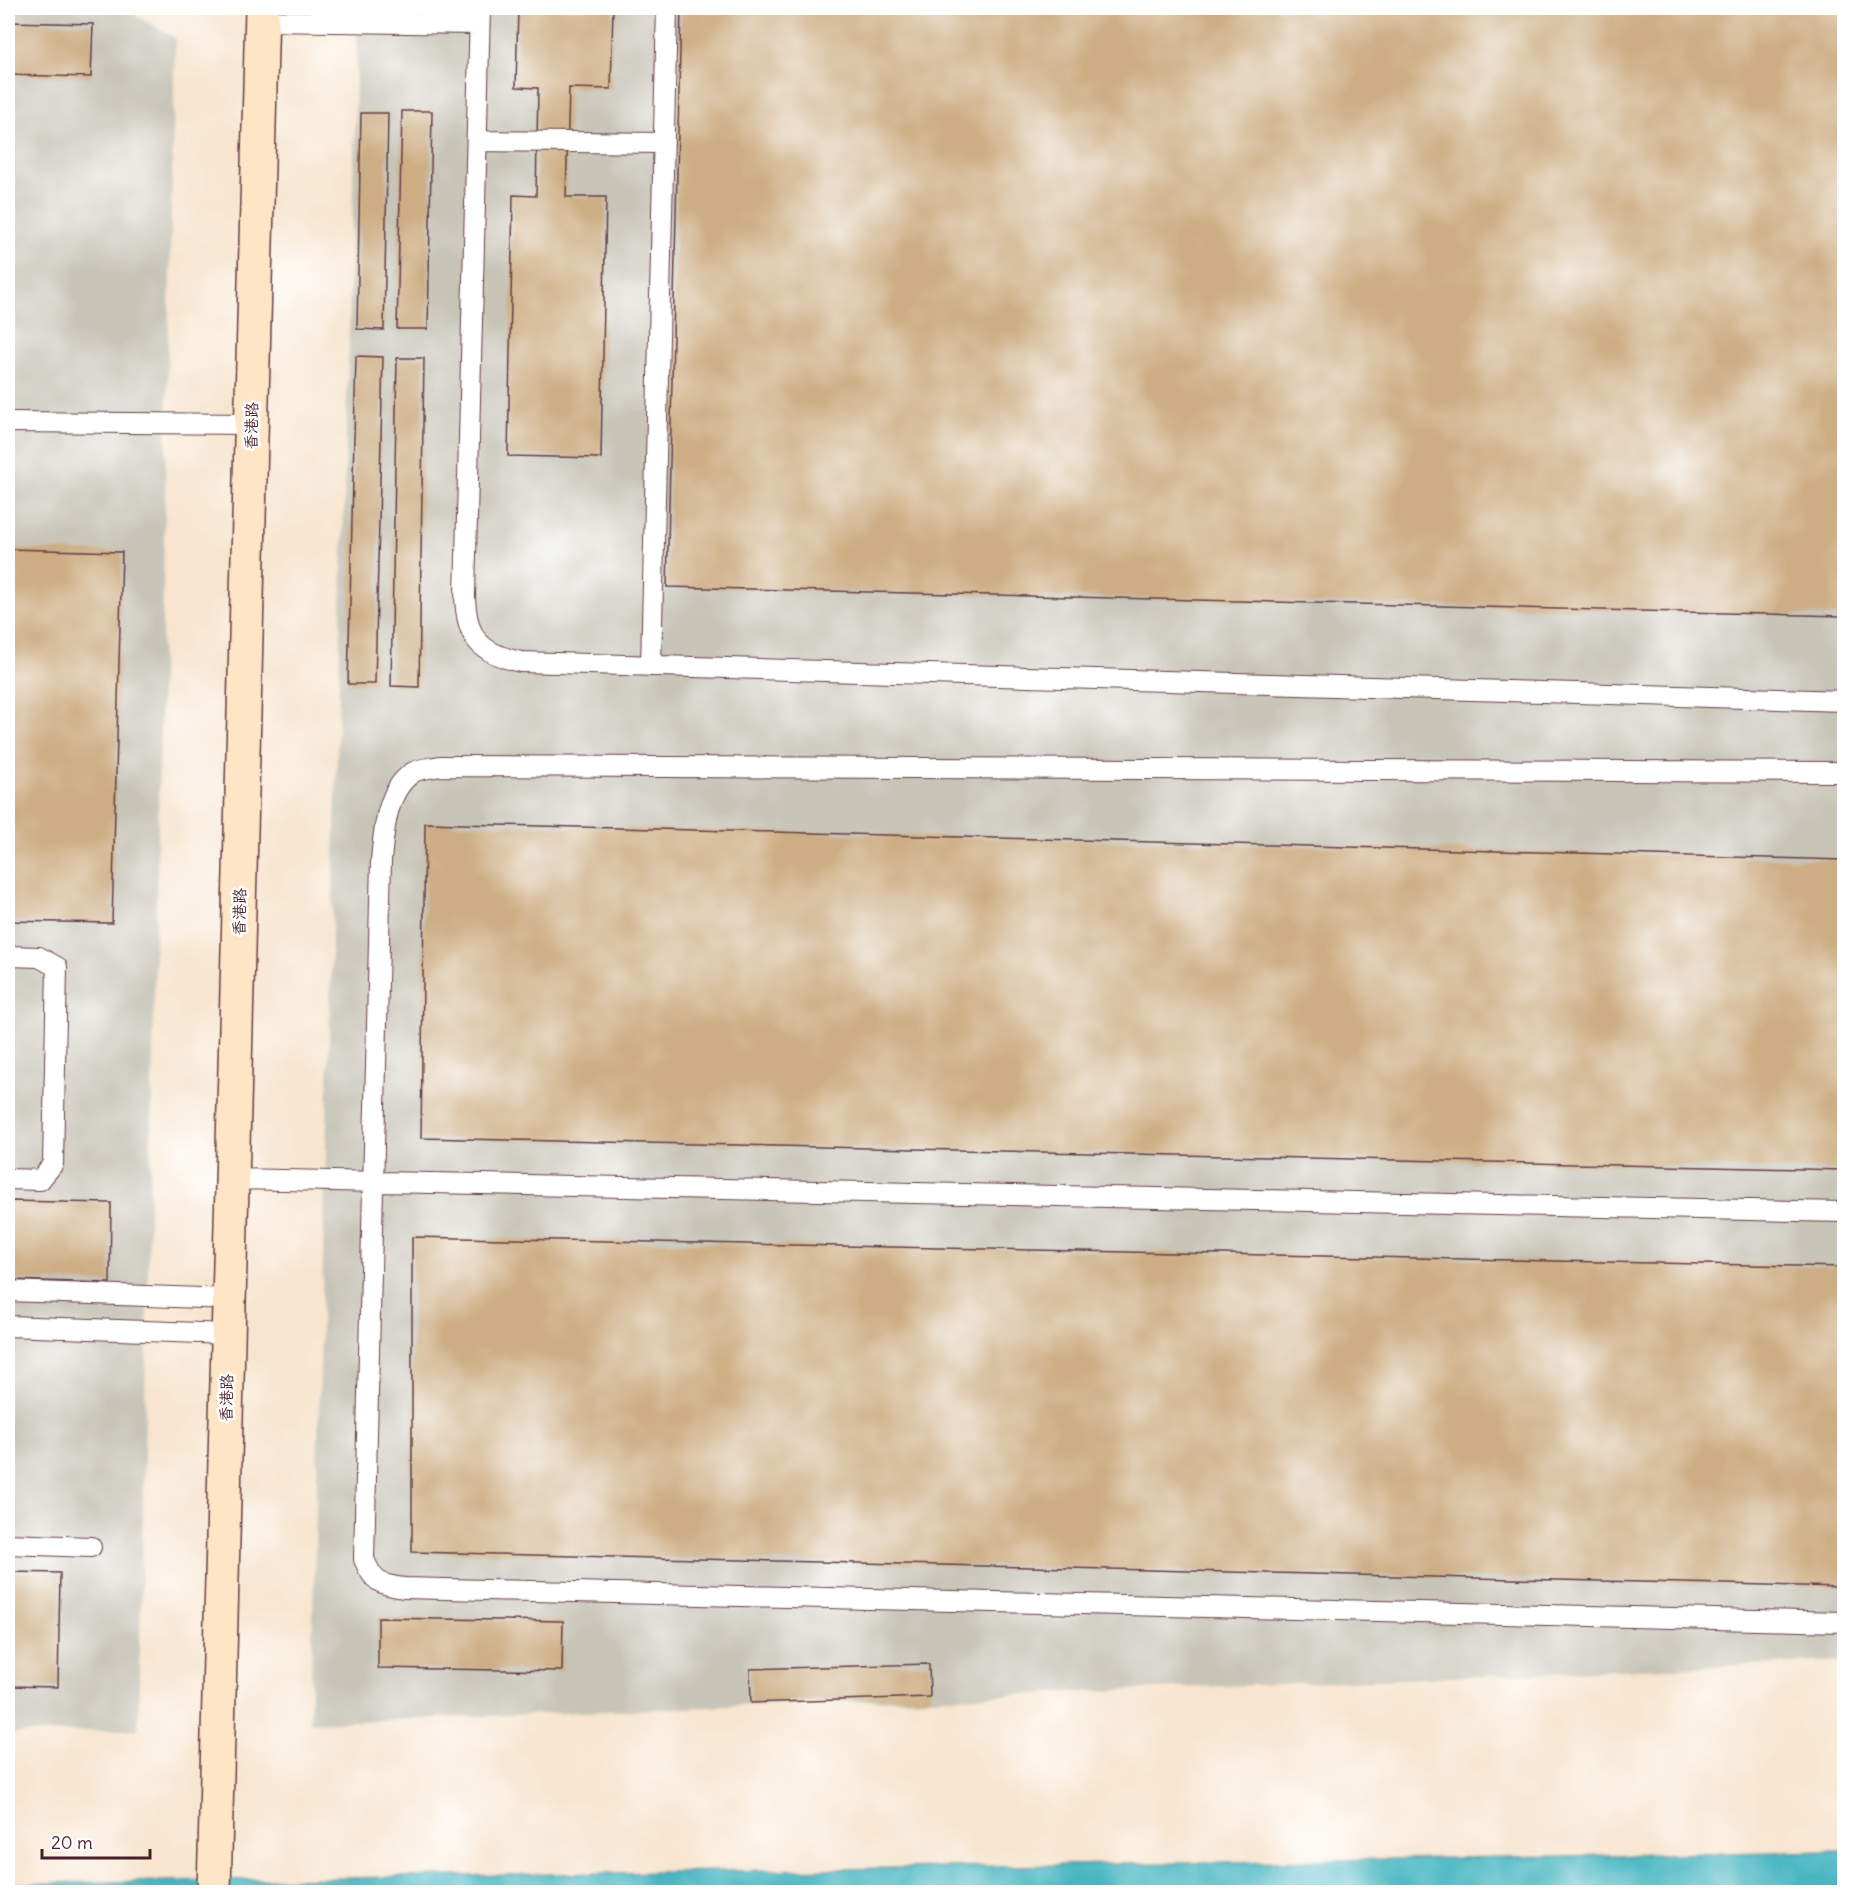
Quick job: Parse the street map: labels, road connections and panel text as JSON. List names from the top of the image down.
{
  "streets": {
    "street": ["香港路"]
  },
  "scale_bar": "20 m"
}
